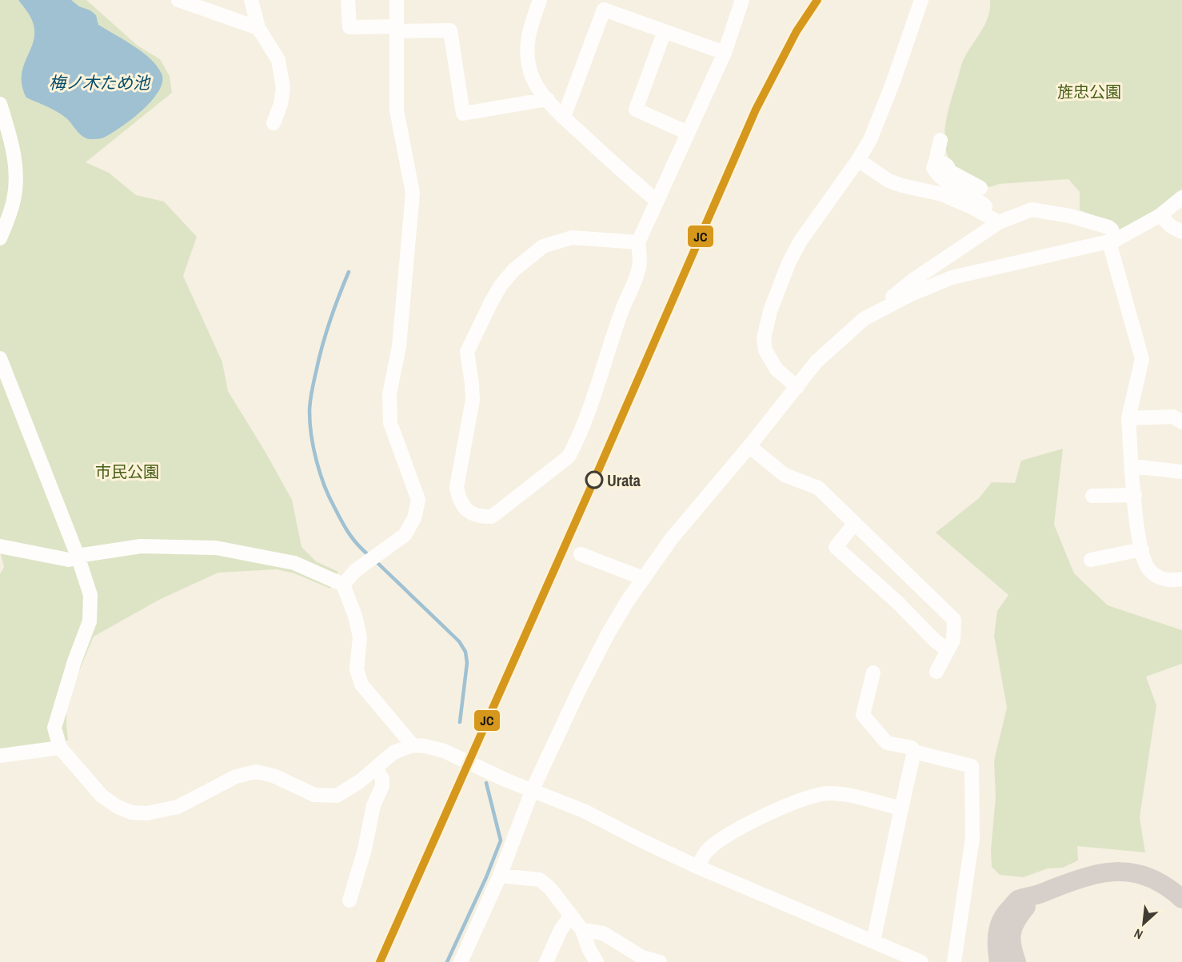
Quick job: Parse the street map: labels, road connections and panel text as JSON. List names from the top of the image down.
{
  "water": ["梅ノ木ため池"],
  "parks": ["旌忠公園", "市民公園"],
  "places": ["Urata"],
  "lines": ["transit line JC"],
  "north": "bottom left"
}
